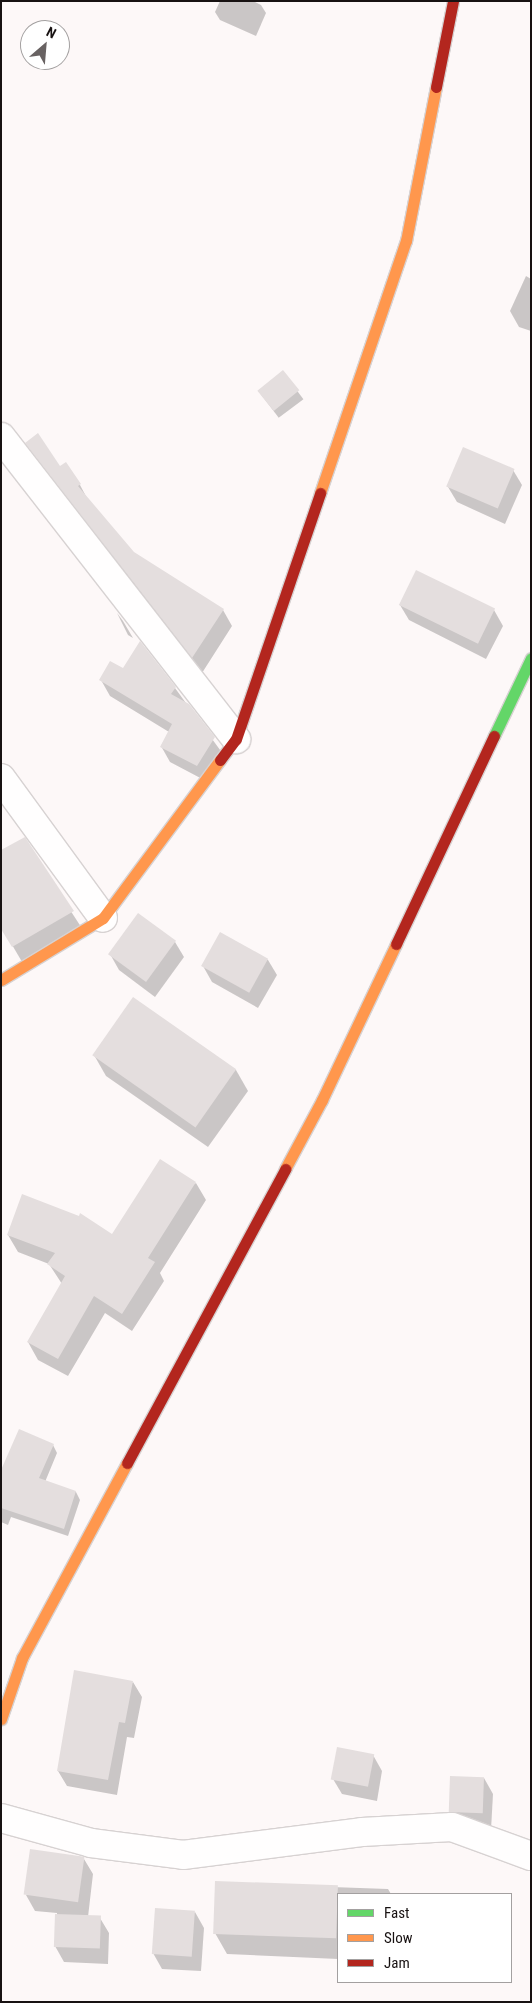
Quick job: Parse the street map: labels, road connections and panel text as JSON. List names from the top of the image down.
{
  "legend": ["Fast", "Slow", "Jam"],
  "north": "top right"
}
